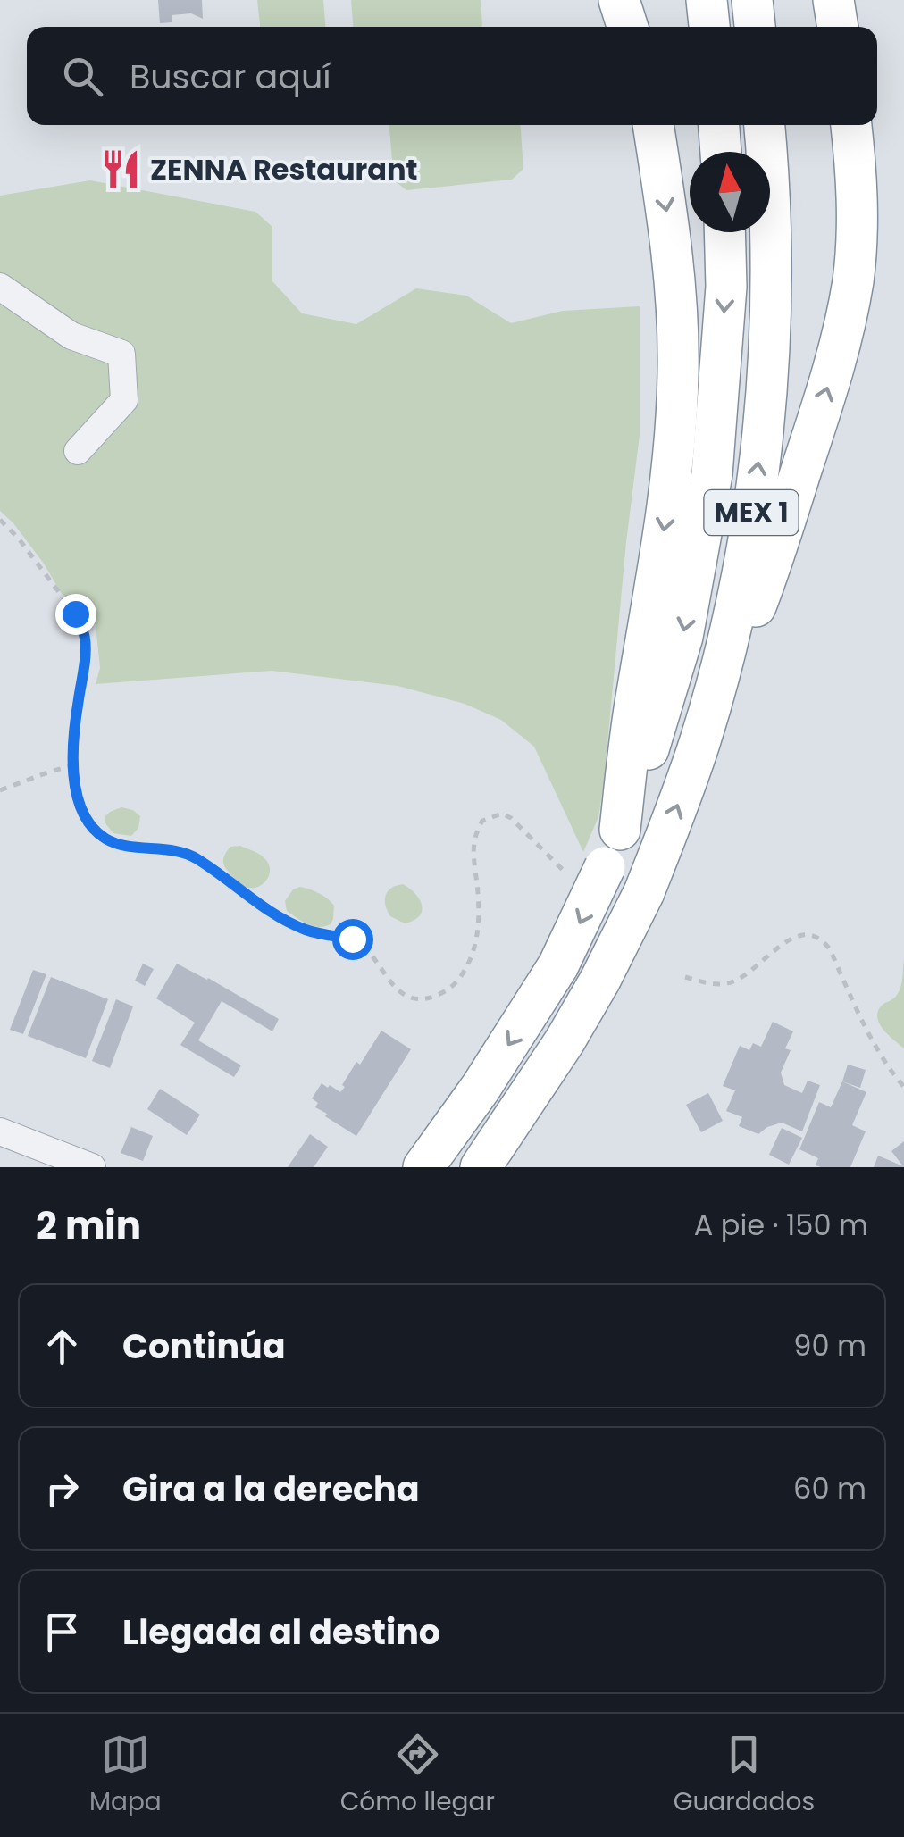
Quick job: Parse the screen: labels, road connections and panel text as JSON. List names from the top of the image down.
{
  "streets": {
    "highway": ["MEX 1"]
  },
  "places": {
    "restaurant": ["ZENNA Restaurant"]
  },
  "north": "top",
  "page": {
    "search": "Buscar aquí",
    "heading": ["2 min", "A pie · 150 m"],
    "list": [
      ["Continúa", "90 m"],
      ["Gira a la derecha", "60 m"],
      "Llegada al destino"
    ],
    "nav": ["Mapa", "Cómo llegar", "Guardados"]
  }
}
